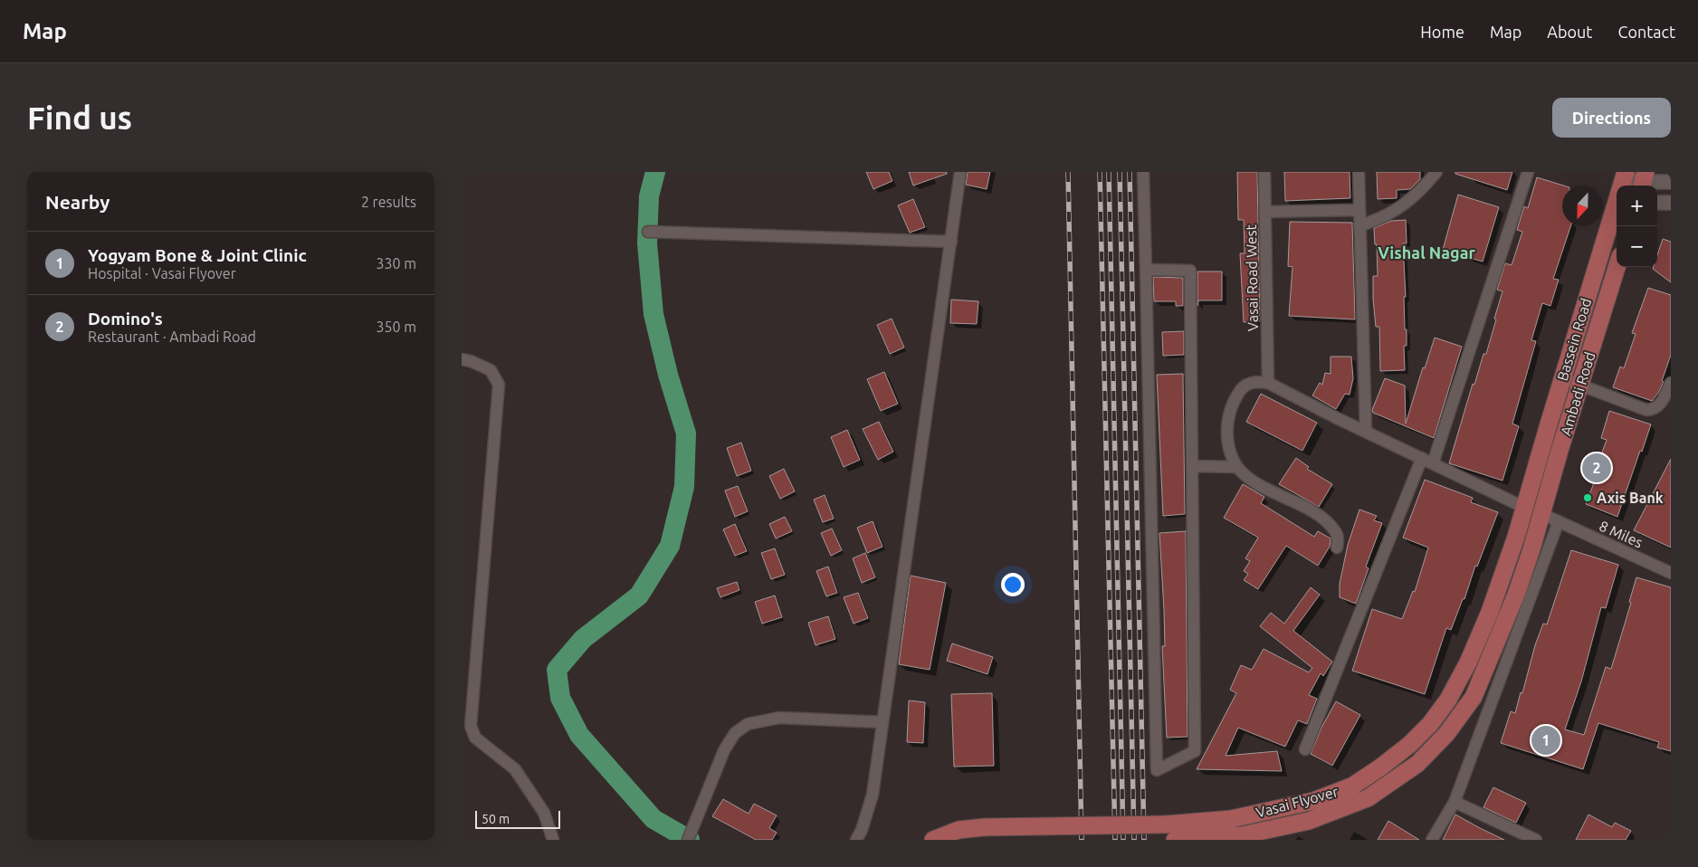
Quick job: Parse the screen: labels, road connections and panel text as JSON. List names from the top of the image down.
{
  "streets": {
    "main road": ["Bassein Road", "Ambadi Road", "Vasai Flyover"],
    "street": ["Vasai Road West", "8 Miles"]
  },
  "crossings": [
    ["Bassein Road", "Vasai Flyover"],
    ["Ambadi Road", "Vasai Flyover"]
  ],
  "districts": ["Vishal Nagar"],
  "places": ["Axis Bank"],
  "scale_bar": "50 m",
  "north": "bottom",
  "page": {
    "header": "Map",
    "nav": [
      "Home",
      "Map",
      "About",
      "Contact"
    ],
    "buttons": "Directions",
    "title": "Find us",
    "heading": ["Nearby", "2 results"],
    "map_buttons": ["+", "−"],
    "list": [
      {
        "mark": "1",
        "name": "Yogyam Bone & Joint Clinic",
        "note": "Hospital · Vasai Flyover",
        "value": "330 m"
      },
      {
        "mark": "2",
        "name": "Domino's",
        "note": "Restaurant · Ambadi Road",
        "value": "350 m"
      }
    ],
    "pins": ["2", "1"],
    "scale": "50 m"
  }
}
